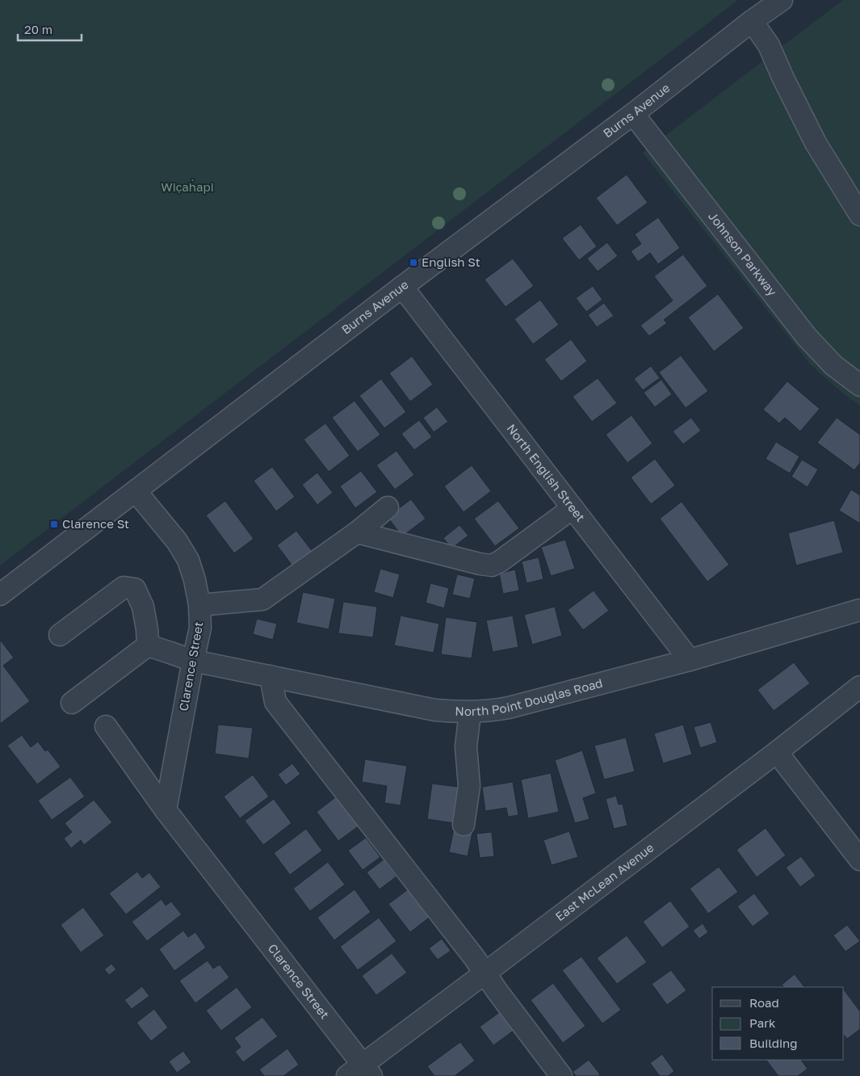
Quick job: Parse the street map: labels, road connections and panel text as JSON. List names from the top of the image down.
{
  "streets": {
    "street": [
      "Burns Avenue",
      "Johnson Parkway",
      "North English Street",
      "Clarence Street",
      "North Point Douglas Road",
      "East McLean Avenue"
    ]
  },
  "crossings": [
    ["Burns Avenue", "Johnson Parkway"],
    ["Burns Avenue", "North English Street"],
    ["Burns Avenue", "Clarence Street"],
    ["North English Street", "North Point Douglas Road"],
    ["Clarence Street", "North Point Douglas Road"],
    ["Clarence Street", "East McLean Avenue"]
  ],
  "parks": ["Wic̣aḣapi"],
  "places": {
    "transit": ["English St", "Clarence St"]
  },
  "legend": ["Road", "Park", "Building"],
  "scale_bar": "20 m"
}
